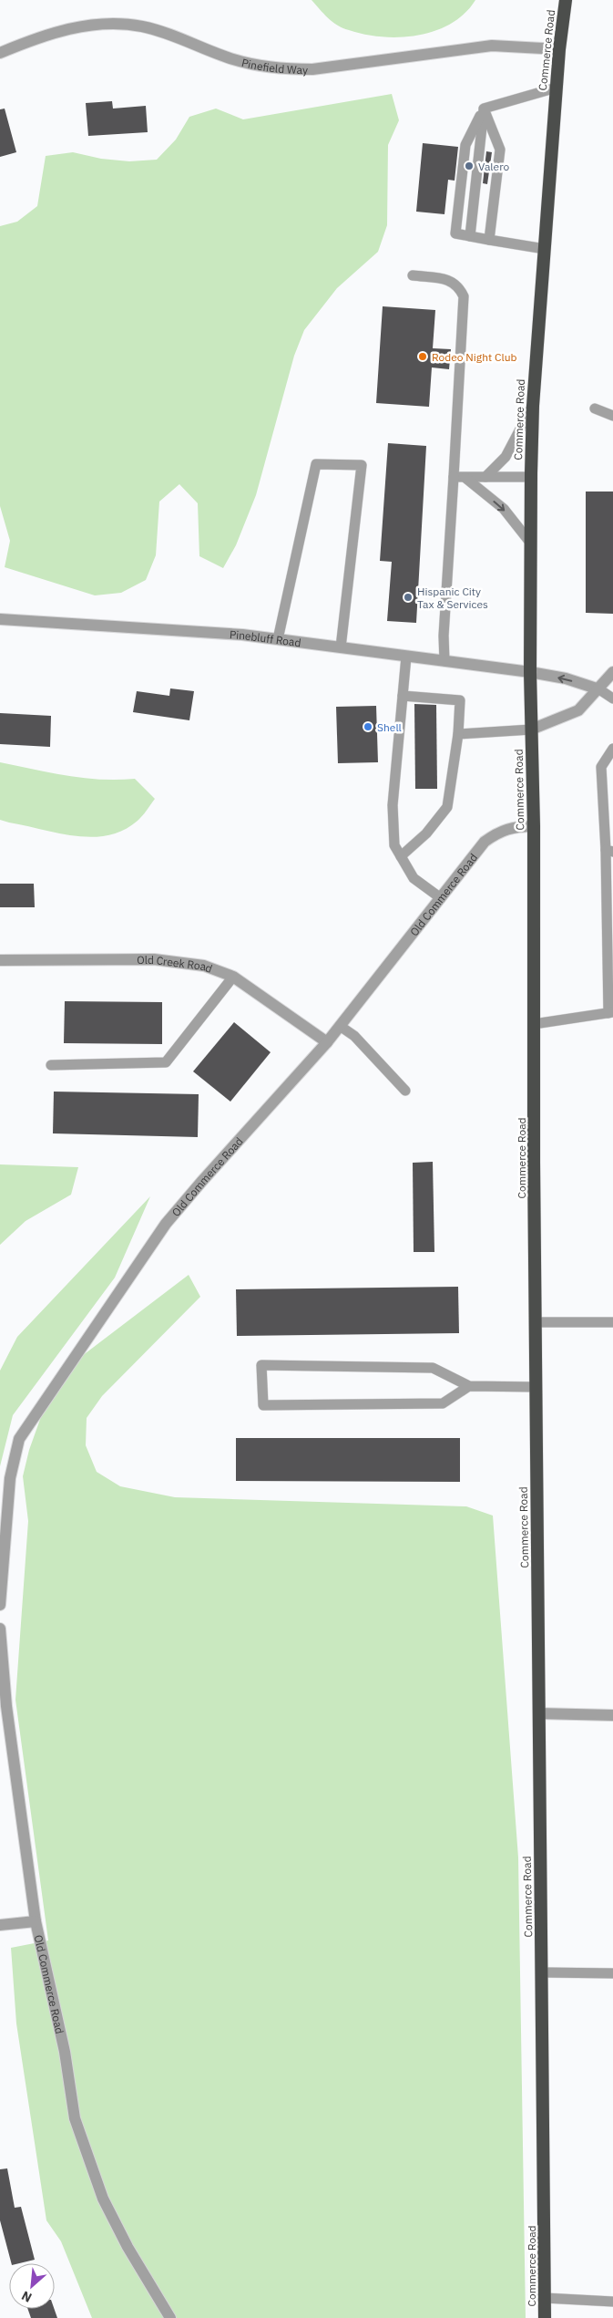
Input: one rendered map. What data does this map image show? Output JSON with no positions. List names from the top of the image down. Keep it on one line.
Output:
{"streets":{"highway":["Commerce Road"],"street":["Pinefield Way","Pinebluff Road","Old Commerce Road","Old Creek Road"]},"crossings":[["Commerce Road","Pinefield Way"],["Commerce Road","Pinebluff Road"],["Commerce Road","Old Commerce Road"],["Old Commerce Road","Old Creek Road"]],"places":["Valero","Rodeo Night Club","Hispanic City Tax & Services","Shell"],"north":"bottom left"}
